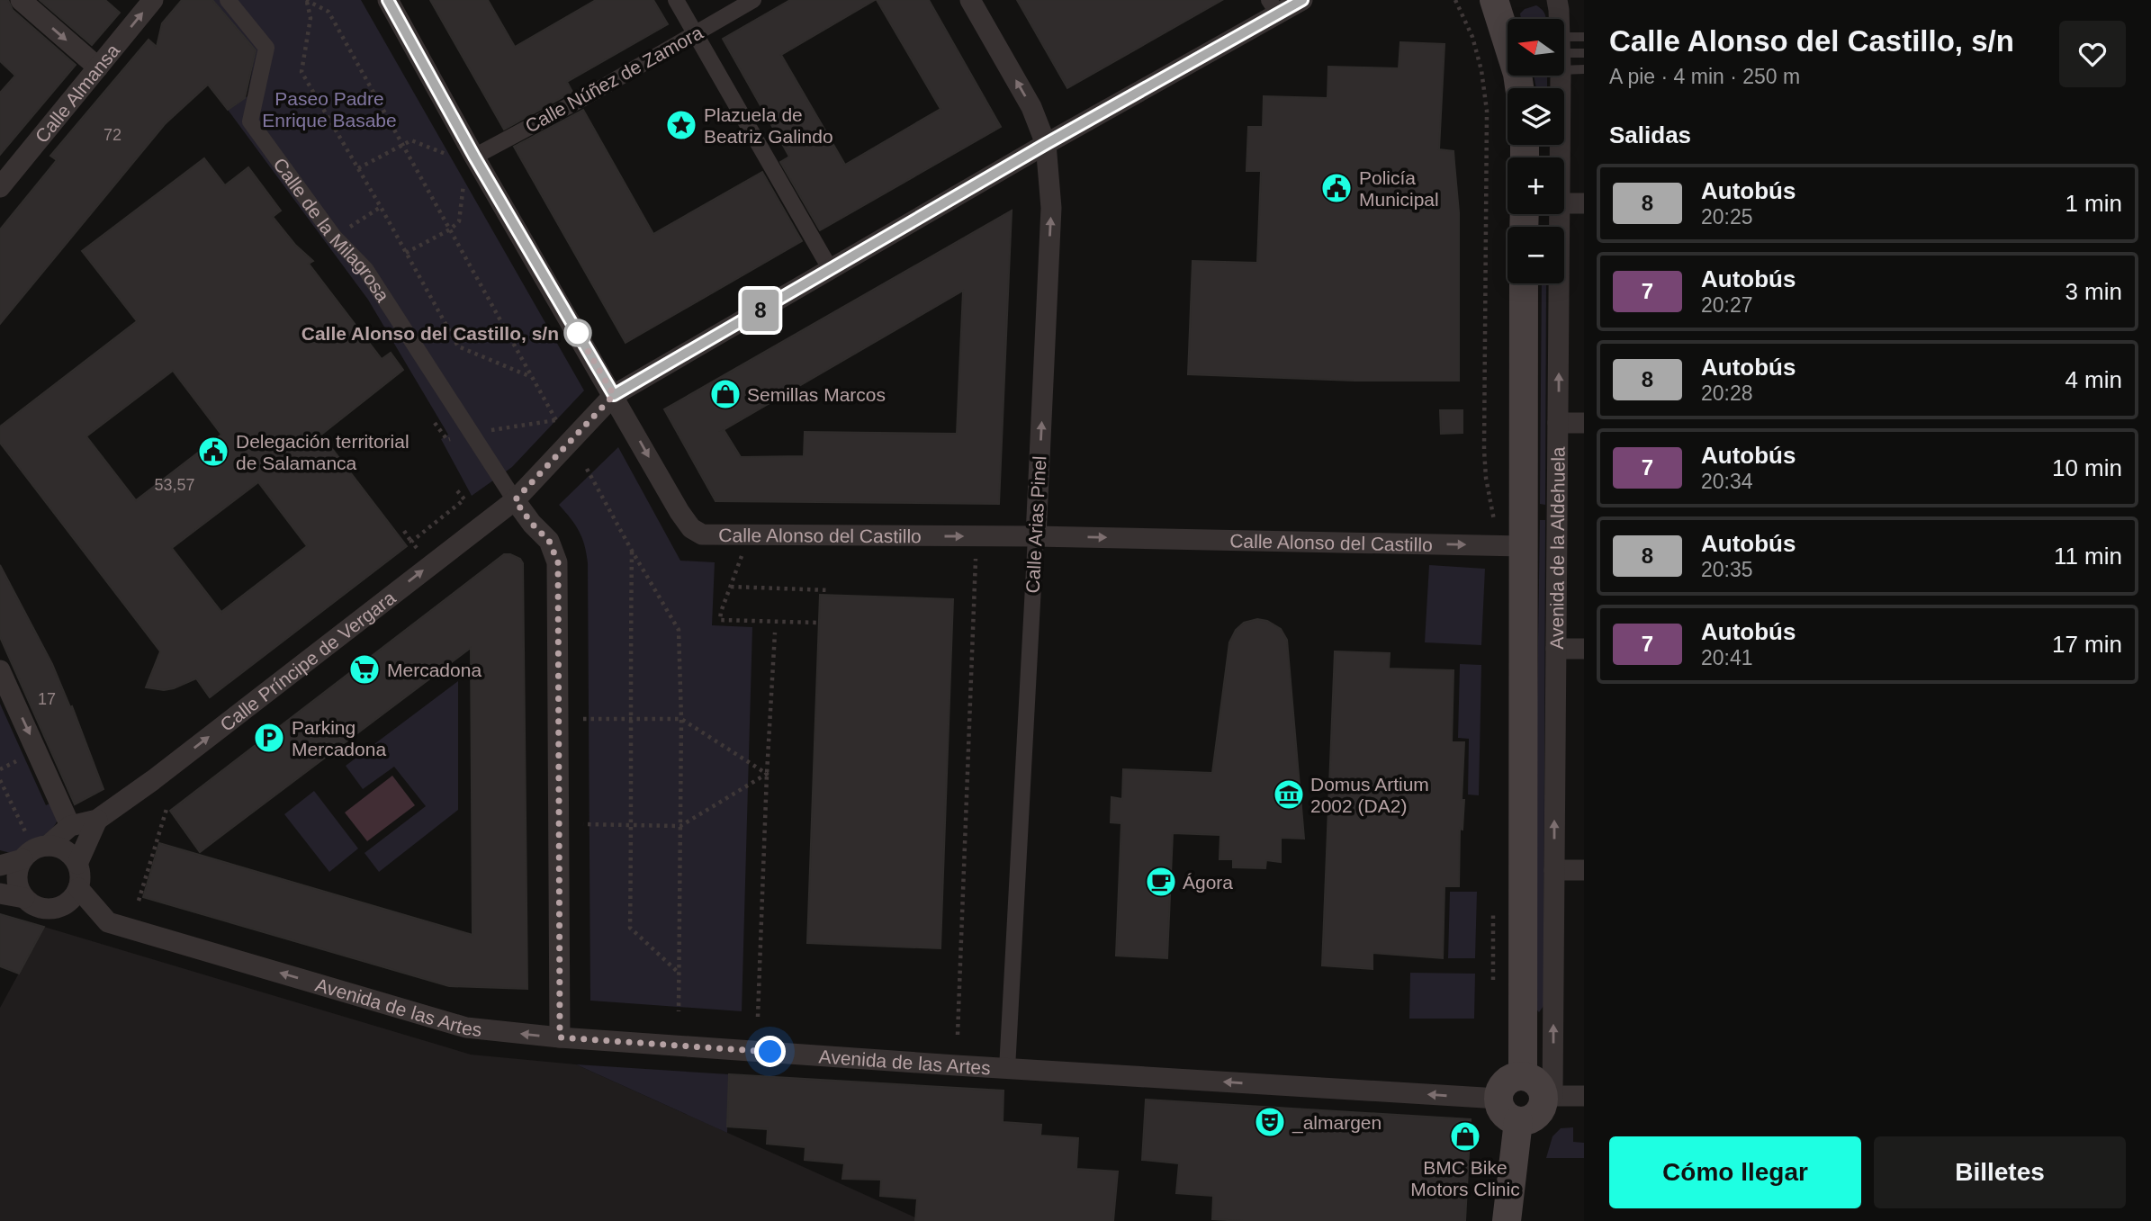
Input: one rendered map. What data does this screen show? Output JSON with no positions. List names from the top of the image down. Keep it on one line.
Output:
{"streets":{"main road":["Avenida de la Aldehuela"],"street":["Calle Núñez de Zamora","Calle Almansa","Calle de la Milagrosa","Calle Arias Pinel","Calle Alonso del Castillo","Calle Príncipe de Vergara","Avenida de las Artes"]},"crossings":[["Calle Núñez de Zamora","Calle Alonso del Castillo"],["Calle de la Milagrosa","Calle Príncipe de Vergara"],["Calle de la Milagrosa","Avenida de las Artes"],["Calle Arias Pinel","Calle Alonso del Castillo"],["Calle Arias Pinel","Calle Príncipe de Vergara"],["Calle Arias Pinel","Avenida de las Artes"],["Calle Alonso del Castillo","Avenida de la Aldehuela"],["Calle Alonso del Castillo","Calle Príncipe de Vergara"],["Avenida de la Aldehuela","Avenida de las Artes"],["Calle Príncipe de Vergara","Avenida de las Artes"]],"one_way":["Calle Almansa","Calle Arias Pinel","Calle Alonso del Castillo","Avenida de las Artes"],"parks":["Paseo Padre Enrique Basabe"],"places":{"place":["Plazuela de Beatriz Galindo"],"public building":["Policía Municipal","Delegación territorial de Salamanca"],"other":["Calle Alonso del Castillo, s/n"],"shop":["Semillas Marcos","BMC Bike Motors Clinic"],"supermarket":["Mercadona"],"parking":["Parking Mercadona"],"museum":["Domus Artium 2002 (DA2)"],"cafe":["Ágora"],"theatre":["_almargen"]},"lines":["bus line 8"],"house_numbers":["72","53,57","17"],"north":"left","page":{"on_map":"8","heading":[["Calle Alonso del Castillo, s/n","A pie · 4 min · 250 m"],"Salidas"],"map_buttons":["+","−"],"list":[{"mark":"8","name":"Autobús","note":"20:25","value":"1 min"},{"mark":"7","name":"Autobús","note":"20:27","value":"3 min"},{"mark":"8","name":"Autobús","note":"20:28","value":"4 min"},{"mark":"7","name":"Autobús","note":"20:34","value":"10 min"},{"mark":"8","name":"Autobús","note":"20:35","value":"11 min"},{"mark":"7","name":"Autobús","note":"20:41","value":"17 min"}],"buttons":["Cómo llegar","Billetes"]}}
